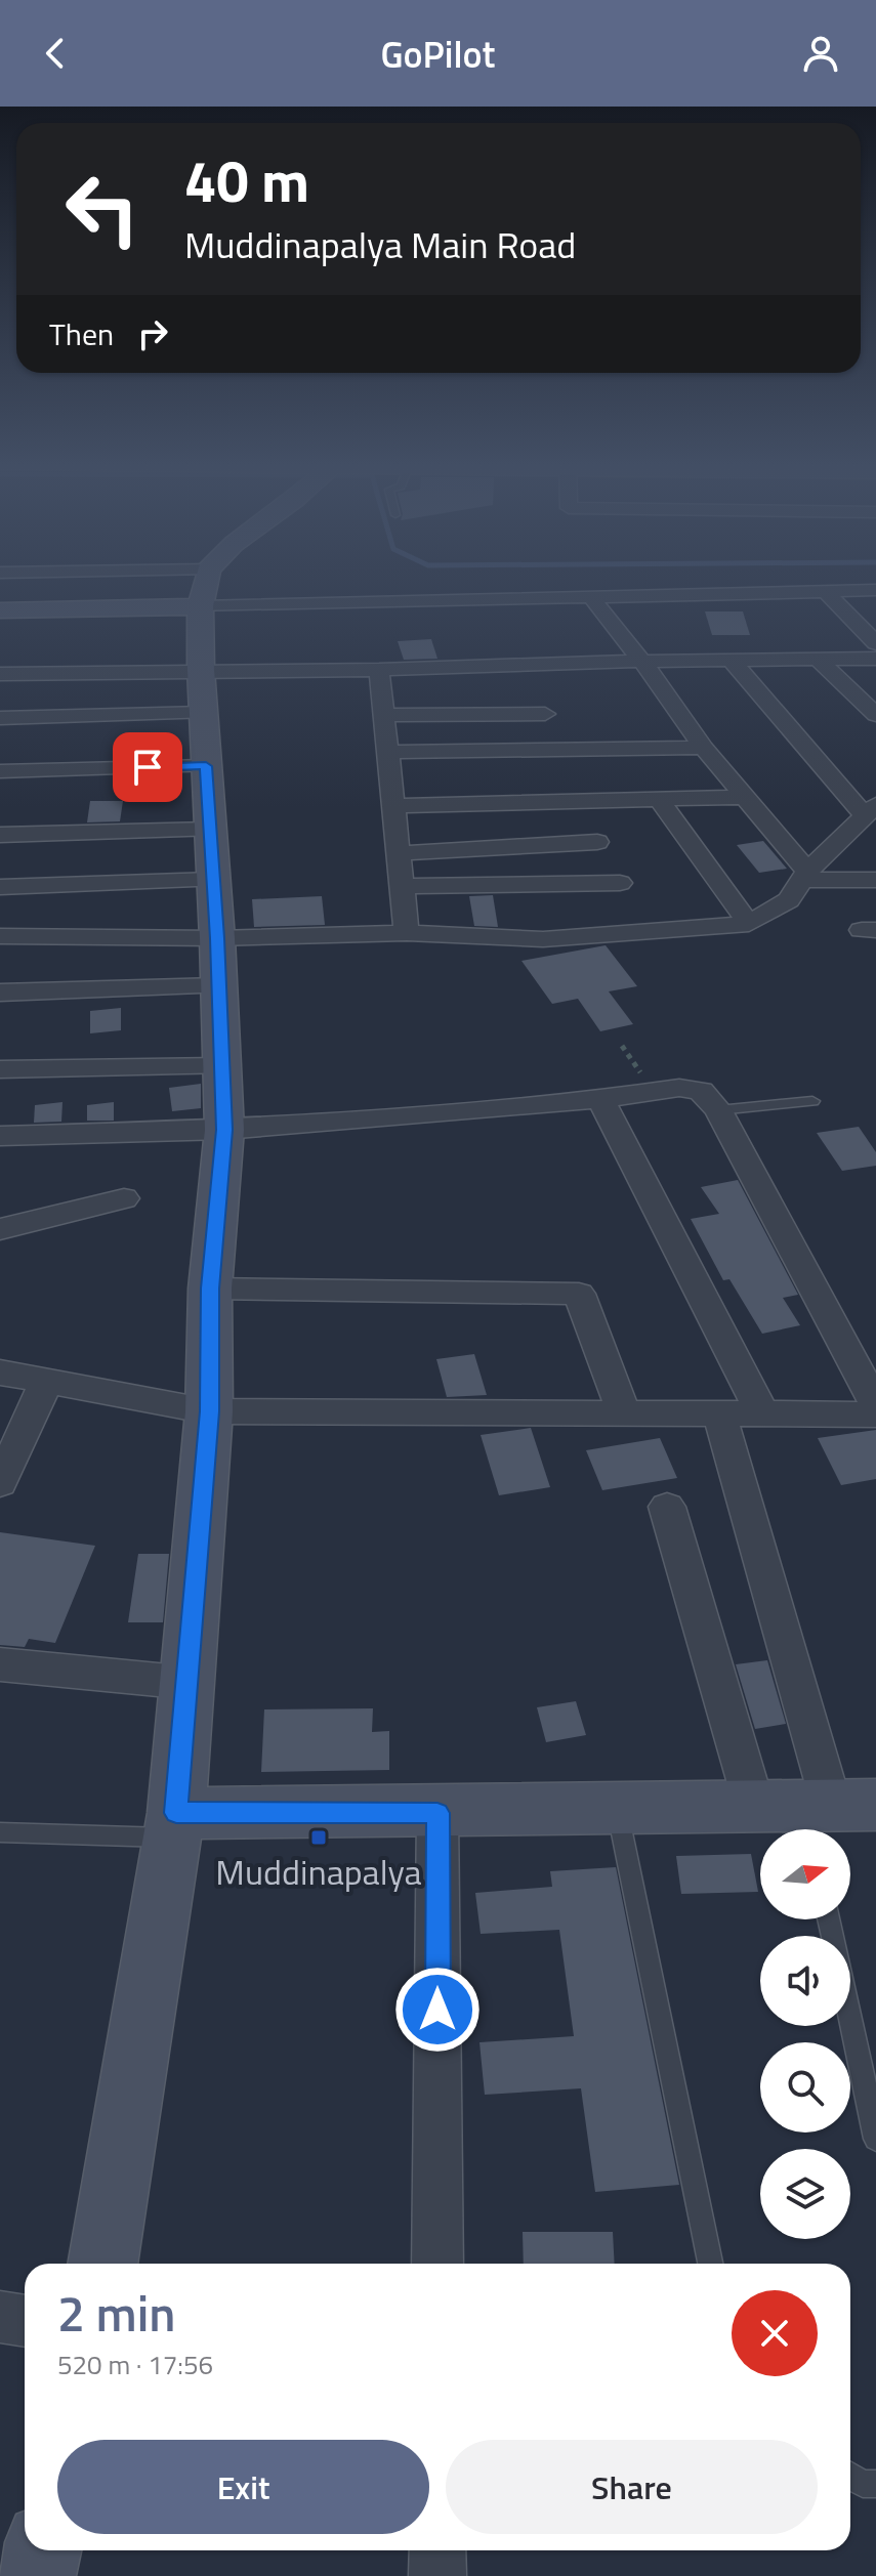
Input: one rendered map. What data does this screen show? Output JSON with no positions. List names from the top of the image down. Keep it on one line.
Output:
{"places":{"transit":["Muddinapalya"]},"north":"right","page":{"header":"GoPilot","turn":["40 m","Muddinapalya Main Road"],"then":"Then","heading":["2 min","520 m · 17:56"],"buttons":["Exit","Share"]}}
